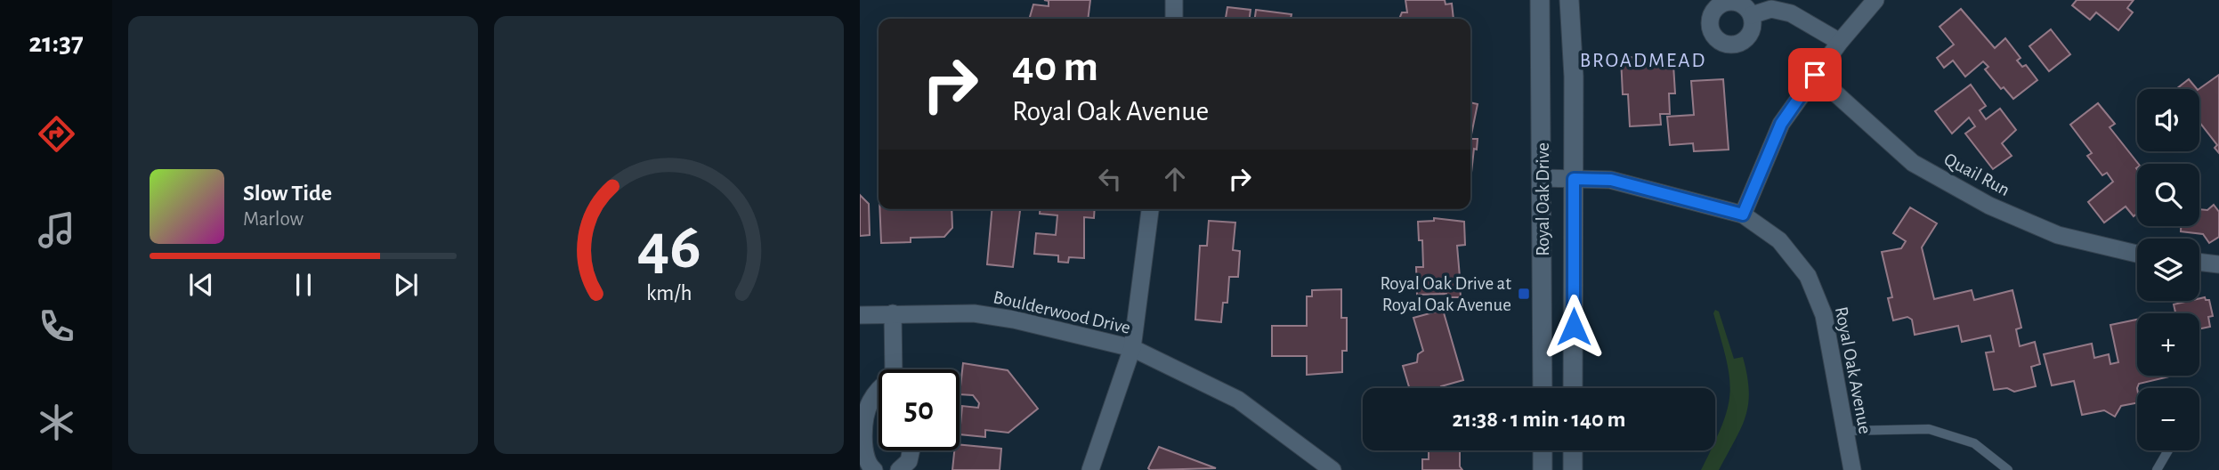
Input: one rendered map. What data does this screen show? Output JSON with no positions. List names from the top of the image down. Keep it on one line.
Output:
{"streets":{"main road":["Royal Oak Drive"],"street":["Quail Run","Boulderwood Drive","Royal Oak Avenue"]},"crossings":[["Royal Oak Drive","Royal Oak Avenue"]],"districts":["BROADMEAD"],"places":{"transit":["Royal Oak Drive at Royal Oak Avenue"]},"page":{"tabs":"21:37","turn":["40 m","Royal Oak Avenue"],"map_buttons":["+","−"],"song":["Slow Tide","Marlow"],"limit":"50","trip":"21:38 · 1 min · 140 m","gauge":["46","km/h"]}}
